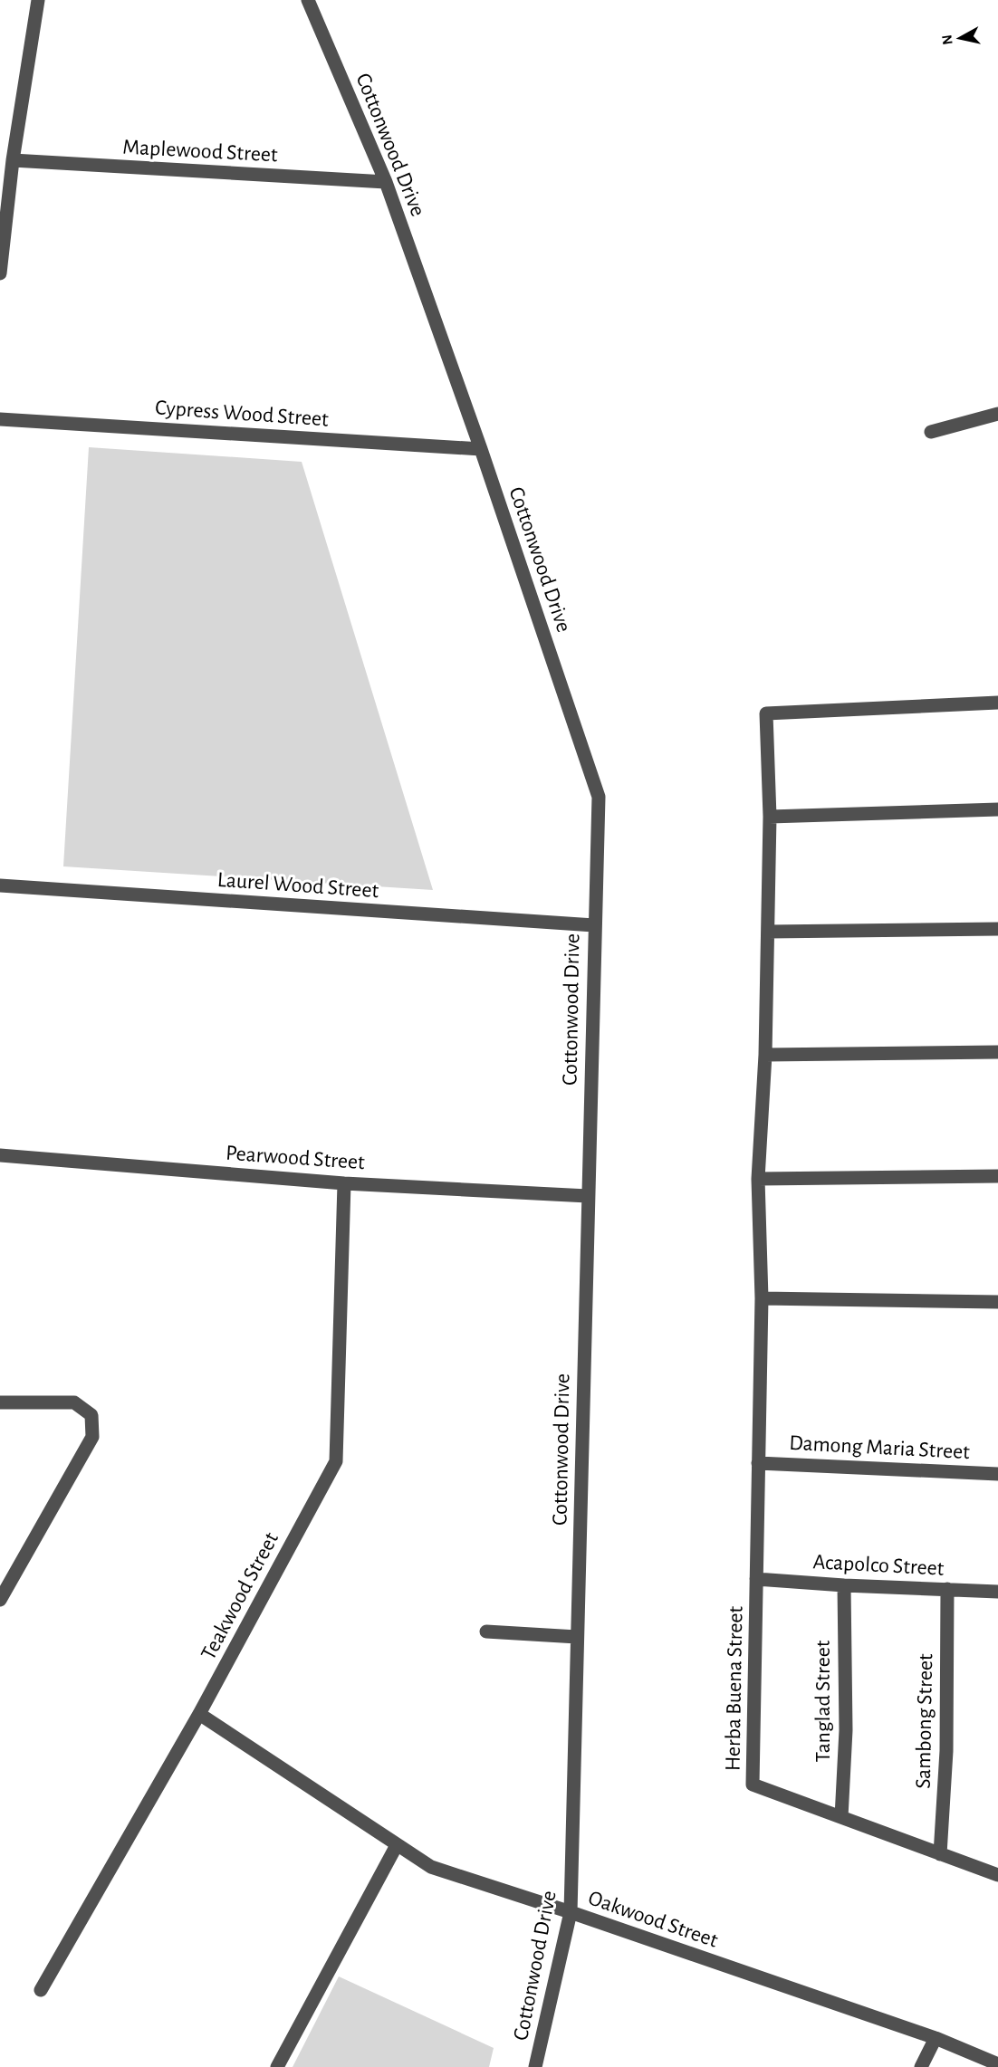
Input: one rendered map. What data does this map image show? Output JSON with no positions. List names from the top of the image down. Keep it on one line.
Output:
{"streets":{"street":["Cottonwood Drive","Maplewood Street","Cypress Wood Street","Laurel Wood Street","Pearwood Street","Damong Maria Street","Acapolco Street","Teakwood Street","Herba Buena Street","Tanglad Street","Sambong Street","Oakwood Street"]},"crossings":[["Cottonwood Drive","Maplewood Street"],["Cottonwood Drive","Cypress Wood Street"],["Cottonwood Drive","Laurel Wood Street"],["Cottonwood Drive","Pearwood Street"],["Cottonwood Drive","Oakwood Street"],["Pearwood Street","Teakwood Street"],["Damong Maria Street","Herba Buena Street"],["Acapolco Street","Herba Buena Street"],["Acapolco Street","Tanglad Street"],["Acapolco Street","Sambong Street"],["Teakwood Street","Oakwood Street"],["Herba Buena Street","Tanglad Street"],["Herba Buena Street","Sambong Street"]],"north":"left"}
